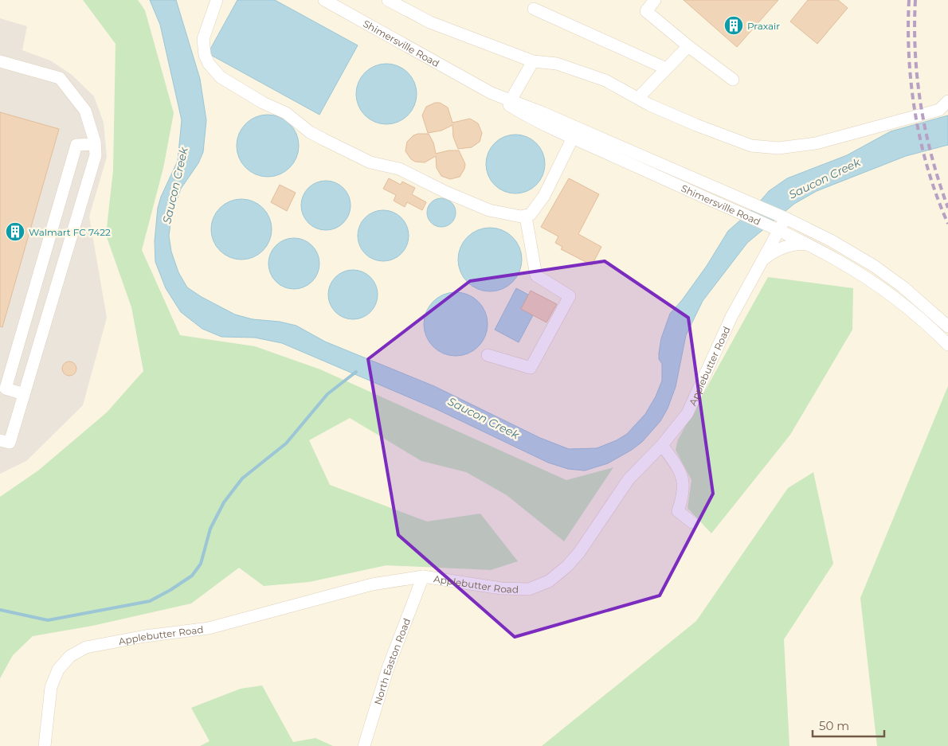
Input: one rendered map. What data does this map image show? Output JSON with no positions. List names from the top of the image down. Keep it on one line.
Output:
{"streets":{"street":["Shimersville Road","Applebutter Road","North Easton Road"]},"crossings":[["Shimersville Road","Applebutter Road"],["Applebutter Road","North Easton Road"]],"water":["Saucon Creek"],"places":{"building":["Praxair","Walmart FC 7422"]},"scale_bar":"50 m"}
